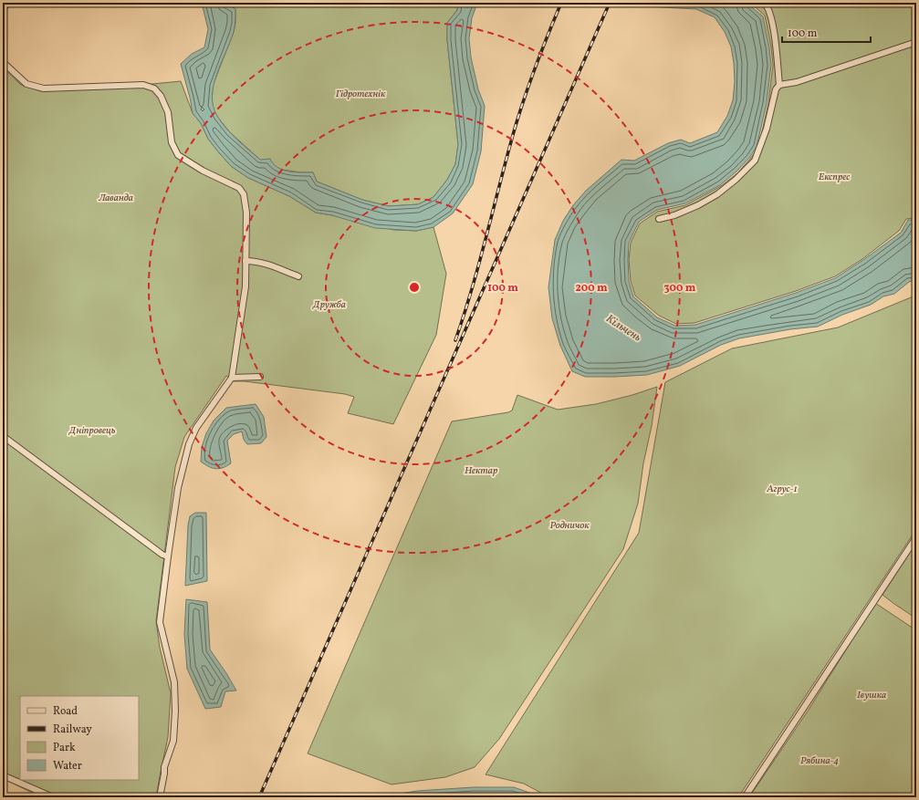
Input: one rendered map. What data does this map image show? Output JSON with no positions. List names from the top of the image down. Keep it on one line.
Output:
{"water":["Кільчень"],"parks":["Гідротехнік","Експрес","Лаванда","Дружба","Дніпровець","Нектар","Агрус-1","Родничок","Івушка","Рябина-4"],"legend":["Road","Railway","Park","Water"],"scale_bar":"100 m","rings":["100 m","200 m","300 m"]}
